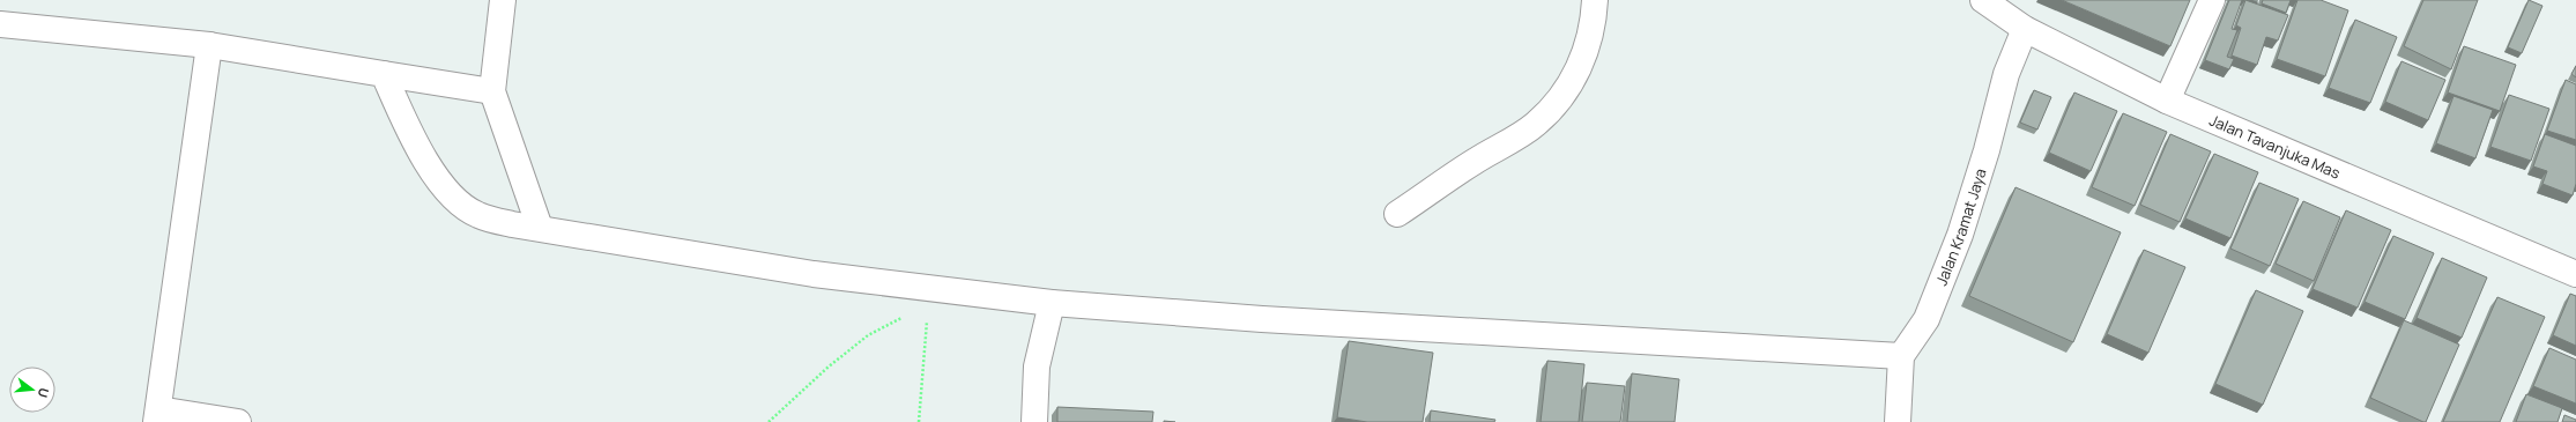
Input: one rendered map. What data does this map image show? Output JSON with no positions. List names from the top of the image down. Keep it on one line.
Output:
{"streets":{"street":["Jalan Tavanjuka Mas","Jalan Kramat Jaya"]},"crossings":[["Jalan Tavanjuka Mas","Jalan Kramat Jaya"]],"north":"right"}
